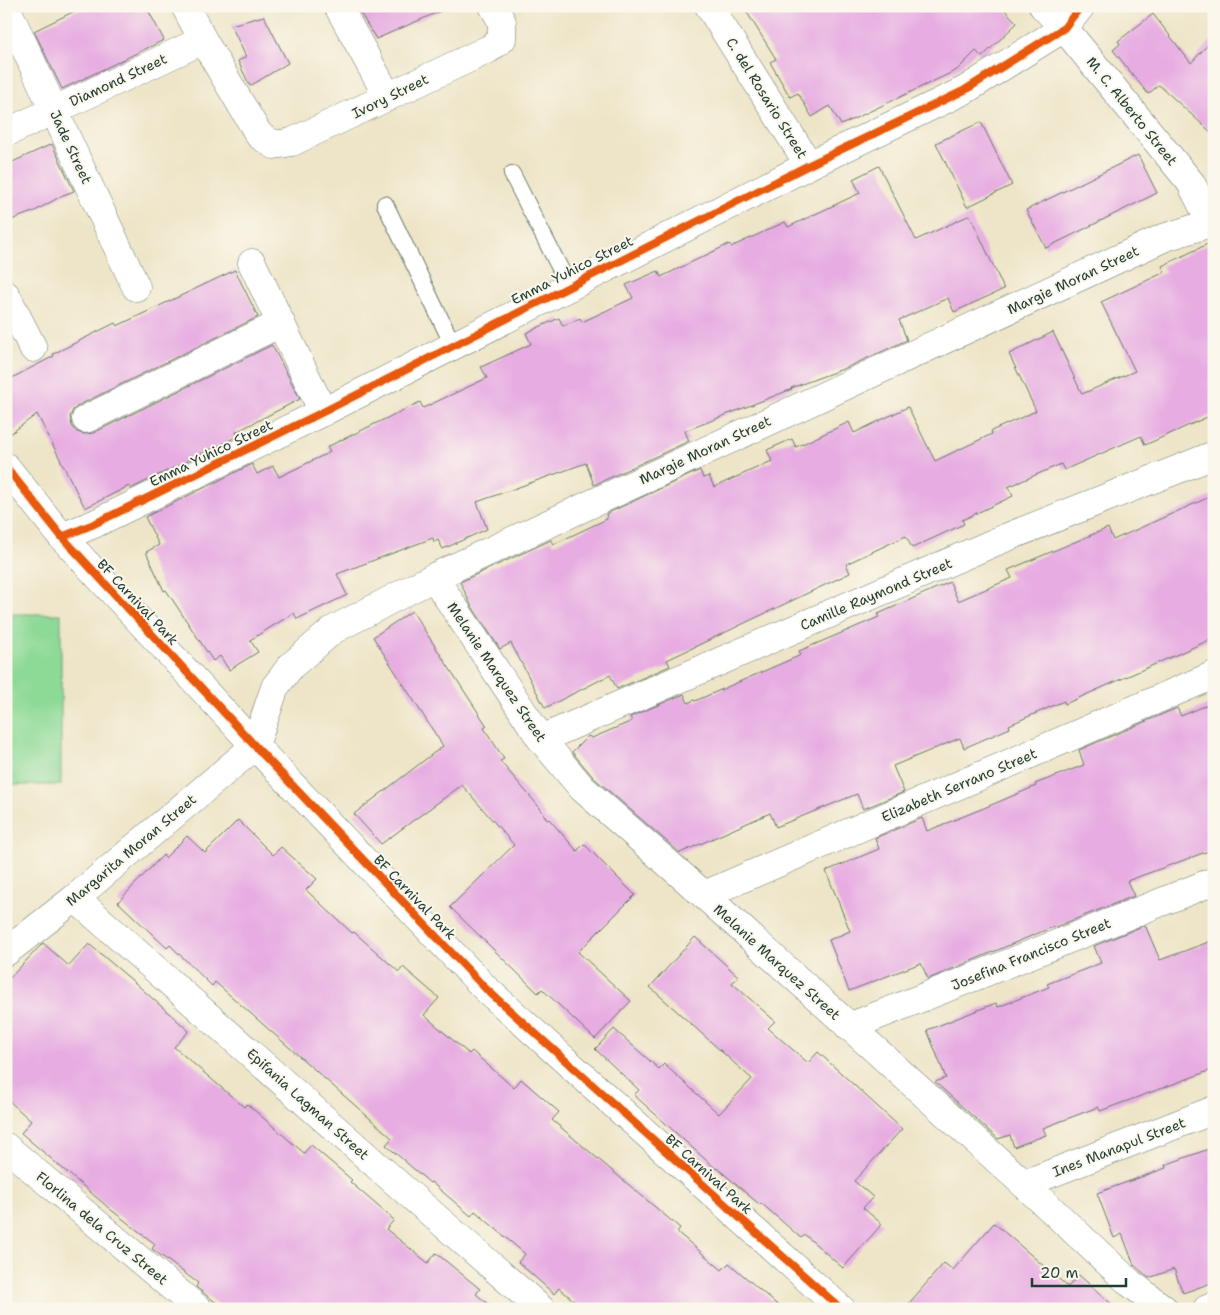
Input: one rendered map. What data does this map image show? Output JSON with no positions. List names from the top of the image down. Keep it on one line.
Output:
{"streets":{"street":["Diamond Street","Ivory Street","C. del Rosario Street","M. C. Alberto Street","Jade Street","Emma Yuhico Street","Margie Moran Street","Camille Raymond Street","BF Carnival Park","Melanie Marquez Street","Elizabeth Serrano Street","Margarita Moran Street","Josefina Francisco Street","Epifania Lagman Street","Ines Manapul Street","Florlina dela Cruz Street"]},"crossings":[["Diamond Street","Ivory Street"],["Diamond Street","Jade Street"],["C. del Rosario Street","Emma Yuhico Street"],["M. C. Alberto Street","Emma Yuhico Street"],["M. C. Alberto Street","Margie Moran Street"],["Emma Yuhico Street","BF Carnival Park"],["Margie Moran Street","BF Carnival Park"],["Margie Moran Street","Melanie Marquez Street"],["Margie Moran Street","Margarita Moran Street"],["Camille Raymond Street","Melanie Marquez Street"],["BF Carnival Park","Margarita Moran Street"],["Melanie Marquez Street","Elizabeth Serrano Street"],["Melanie Marquez Street","Josefina Francisco Street"],["Melanie Marquez Street","Ines Manapul Street"],["Margarita Moran Street","Epifania Lagman Street"]],"scale_bar":"20 m"}
